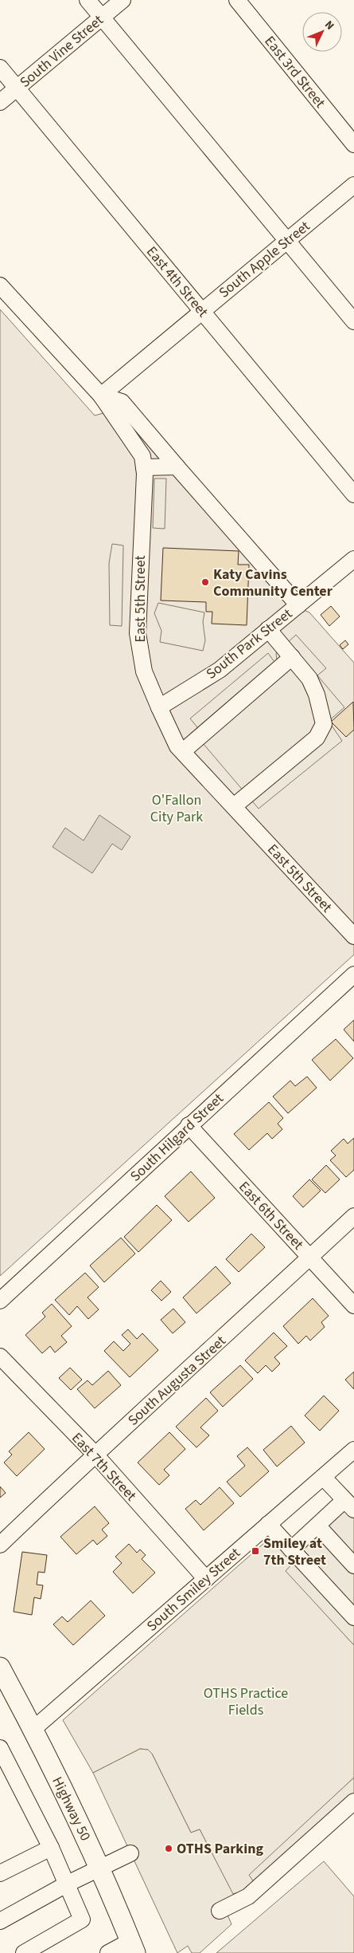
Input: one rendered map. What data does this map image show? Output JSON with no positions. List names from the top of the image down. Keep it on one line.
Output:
{"streets":{"main road":["Highway 50"],"street":["South Vine Street","East 3rd Street","South Apple Street","East 4th Street","East 5th Street","South Park Street","South Hilgard Street","East 6th Street","South Augusta Street","East 7th Street","South Smiley Street"]},"crossings":[["South Vine Street","East 4th Street"],["South Apple Street","East 4th Street"],["South Apple Street","East 5th Street"],["East 5th Street","South Park Street"],["South Hilgard Street","East 6th Street"],["East 6th Street","South Augusta Street"],["South Augusta Street","East 7th Street"],["East 7th Street","South Smiley Street"],["South Smiley Street","Highway 50"]],"parks":["O'Fallon City Park","OTHS Practice Fields"],"places":{"other":["Katy Cavins Community Center","OTHS Parking"],"transit":["Smiley at 7th Street"]},"north":"top right"}
